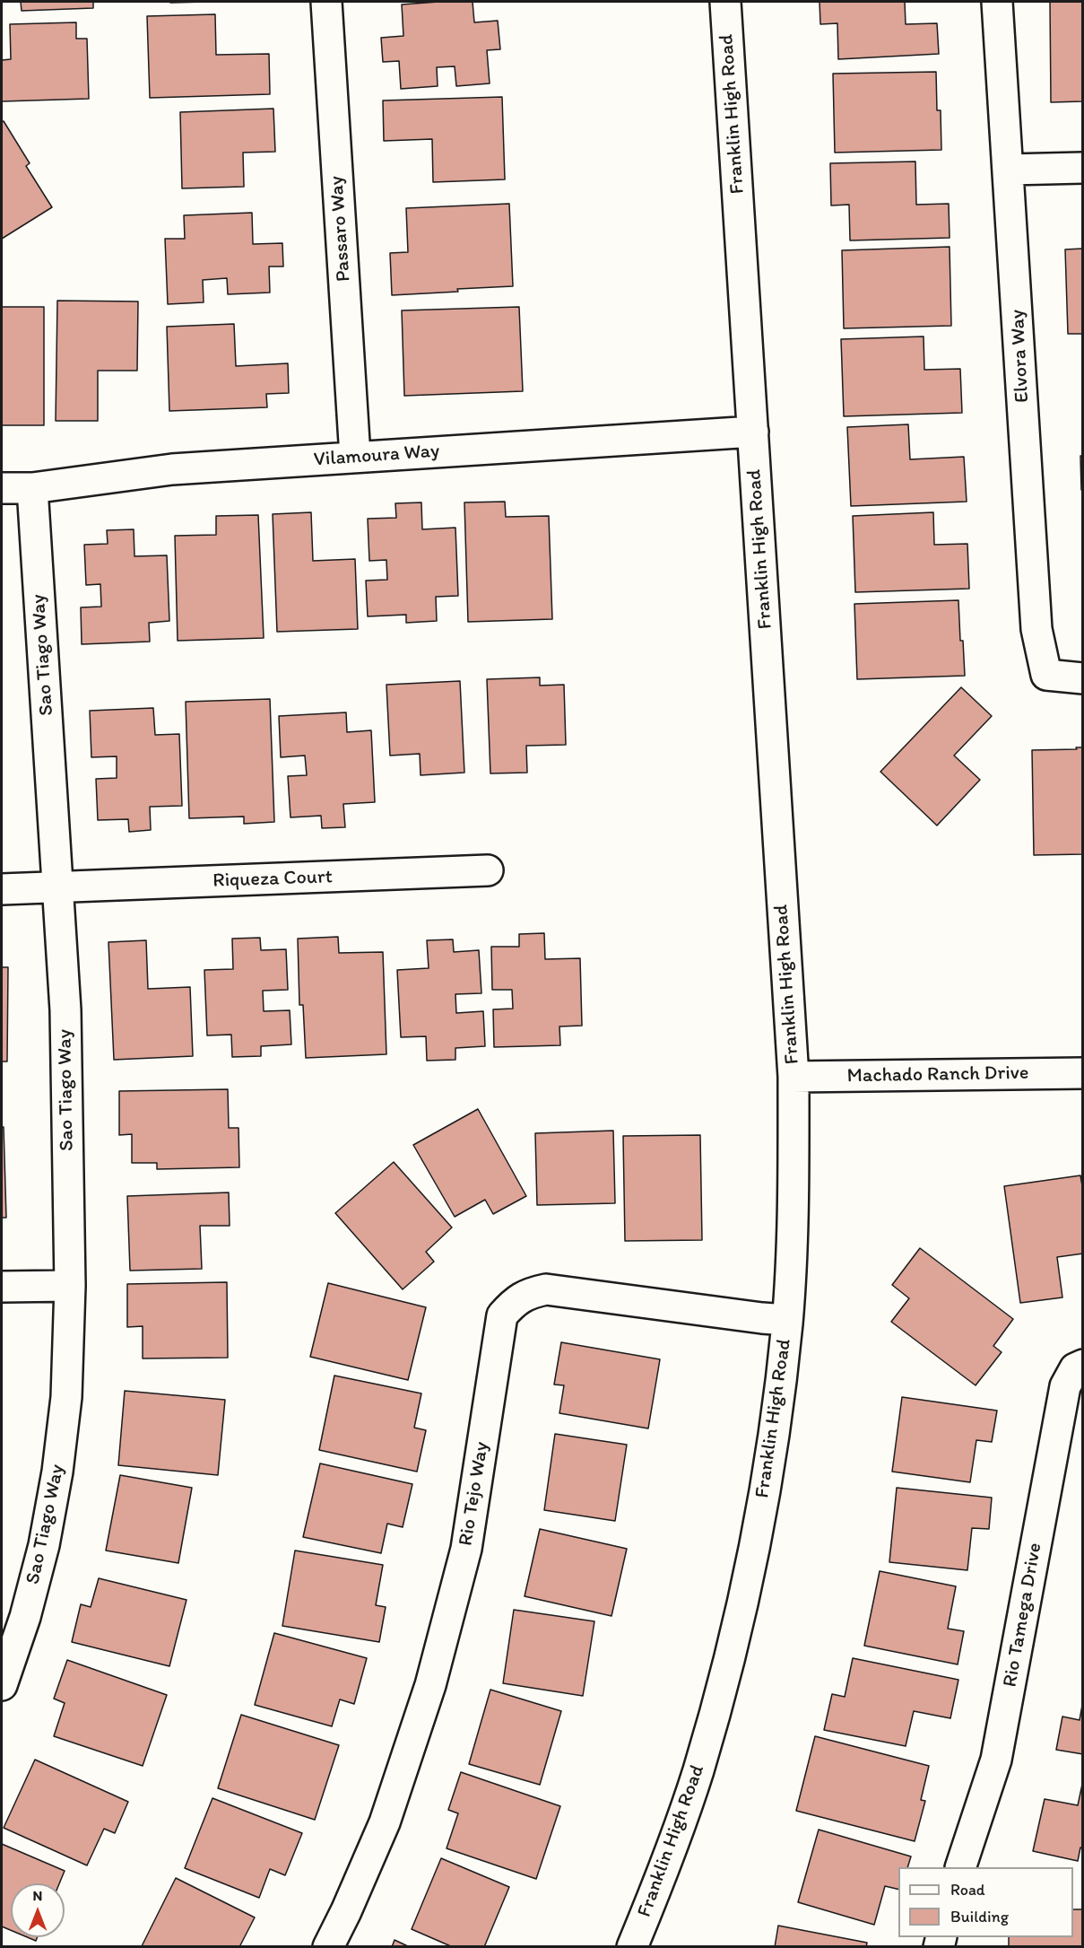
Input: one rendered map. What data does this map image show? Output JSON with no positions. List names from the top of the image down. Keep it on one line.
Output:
{"streets":{"street":["Franklin High Road","Passaro Way","Elvora Way","Vilamoura Way","Sao Tiago Way","Riqueza Court","Machado Ranch Drive","Rio Tejo Way","Rio Tamega Drive"]},"crossings":[["Franklin High Road","Vilamoura Way"],["Franklin High Road","Machado Ranch Drive"],["Franklin High Road","Rio Tejo Way"],["Passaro Way","Vilamoura Way"],["Vilamoura Way","Sao Tiago Way"],["Sao Tiago Way","Riqueza Court"]],"legend":["Road","Building"],"north":"top"}
